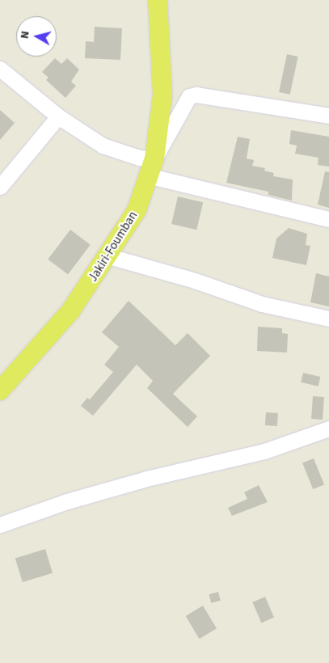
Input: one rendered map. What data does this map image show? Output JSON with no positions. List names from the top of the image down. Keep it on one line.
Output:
{"streets":{"main road":["Jakiri-Foumban"]},"north":"left"}
